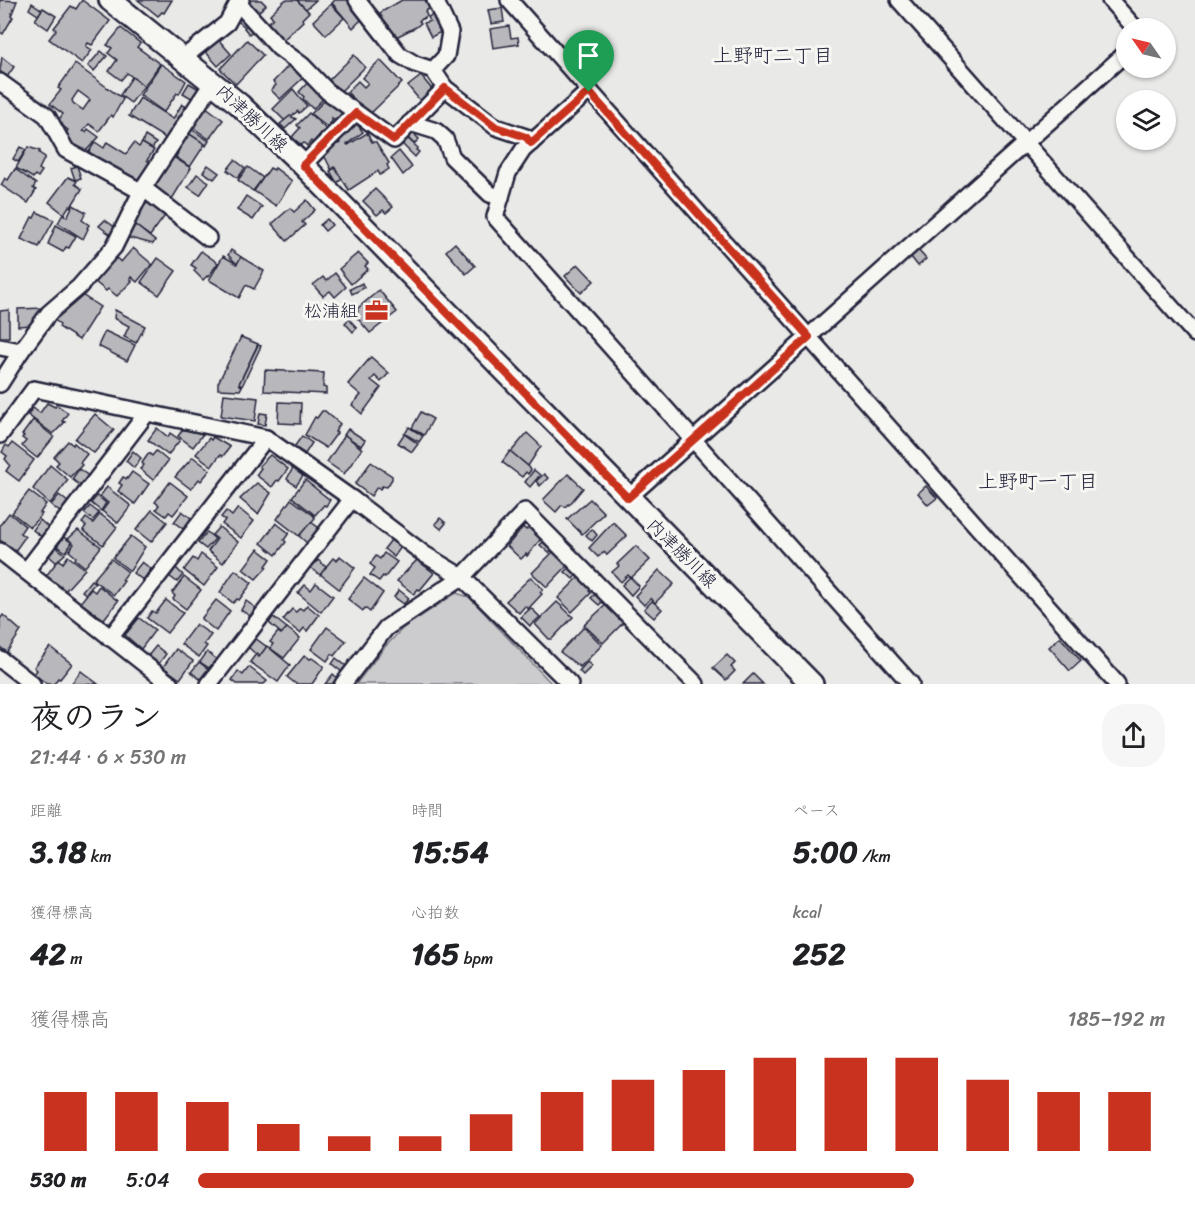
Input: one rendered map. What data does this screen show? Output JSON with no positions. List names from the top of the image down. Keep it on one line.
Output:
{"streets":{"main road":["内津勝川線"]},"districts":["上野町二丁目","上野町一丁目"],"places":{"office":["松浦組"]},"north":"top left","page":{"heading":["夜のラン","21:44 · 6 × 530 m"],"stats":[["距離","3.18 km"],["時間","15:54"],["ペース","5:00 /km"],["獲得標高","42 m"],["心拍数","165 bpm"],["kcal","252"]],"chart":["獲得標高","185–192 m"],"list":[{"name":"530 m","note":"5:04"}]}}
